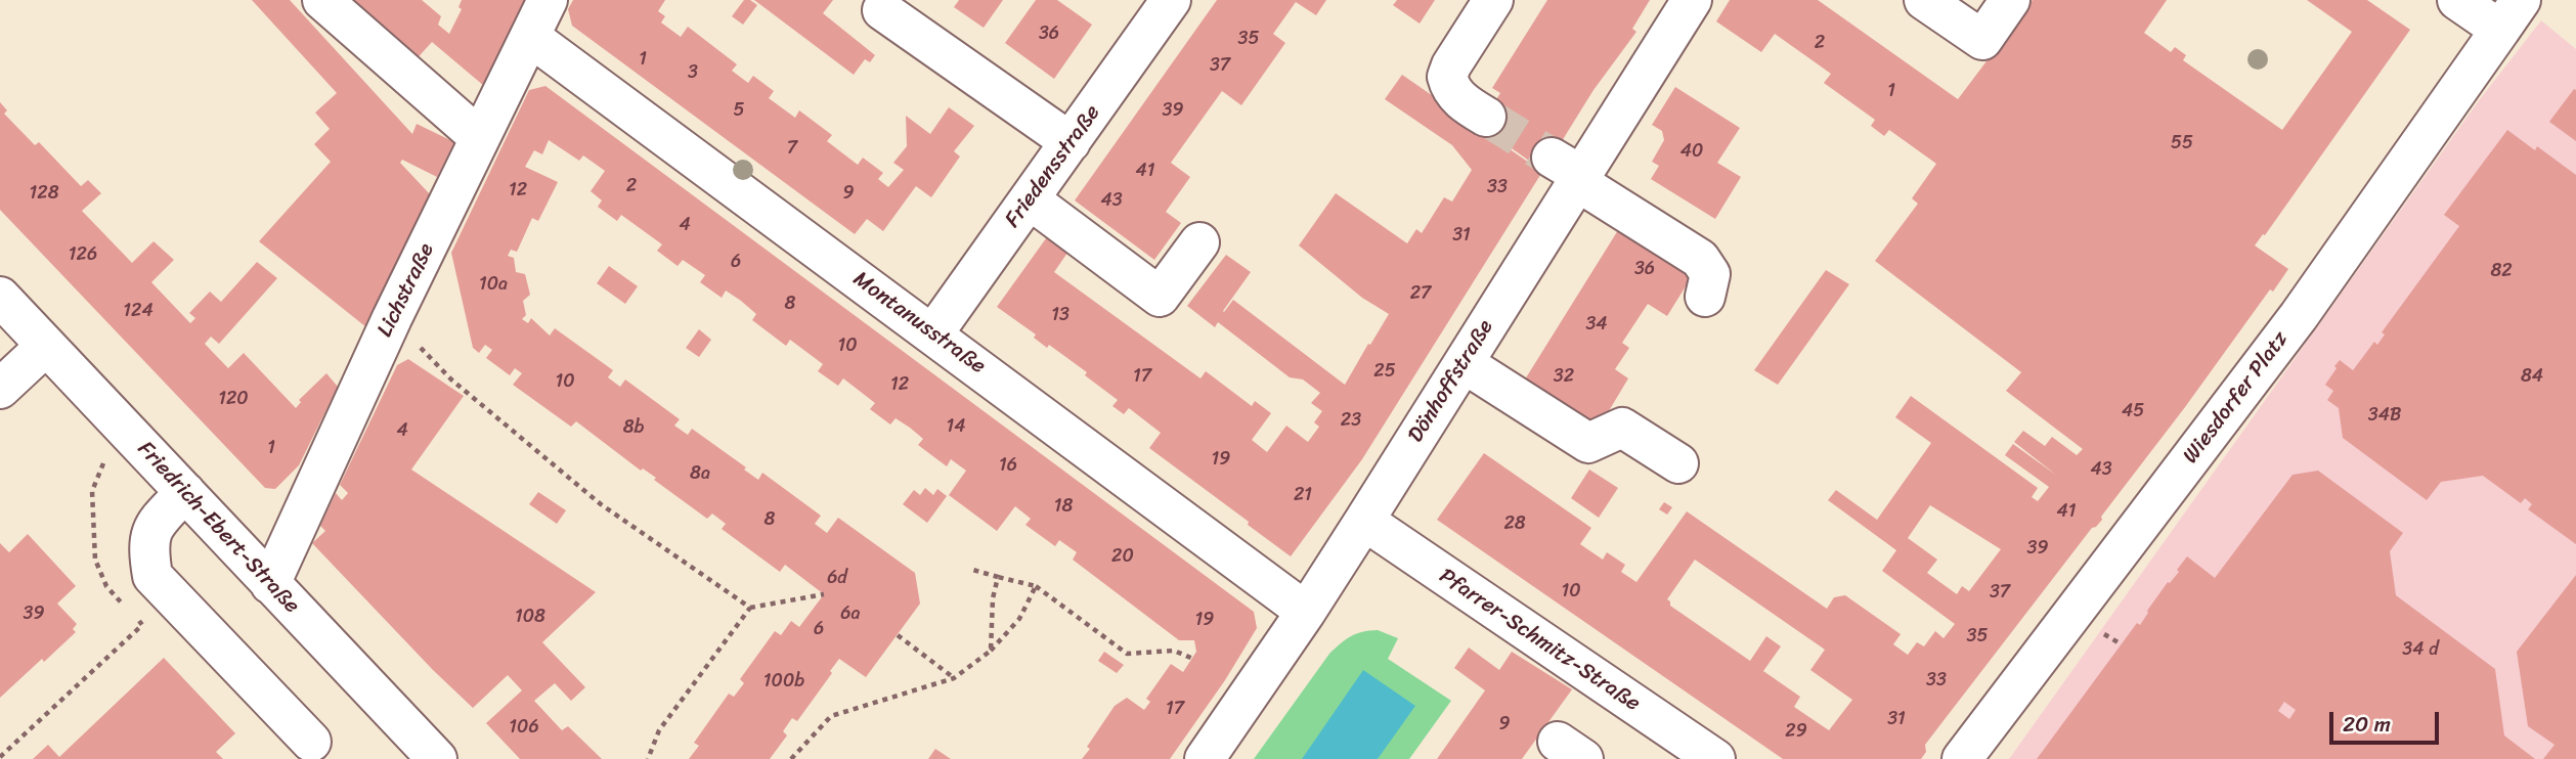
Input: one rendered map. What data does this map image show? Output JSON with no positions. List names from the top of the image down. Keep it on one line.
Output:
{"streets":{"street":["Friedensstraße","Lichstraße","Montanusstraße","Dönhoffstraße","Wiesdorfer Platz","Friedrich-Ebert-Straße","Pfarrer-Schmitz-Straße"]},"crossings":[["Friedensstraße","Montanusstraße"],["Lichstraße","Montanusstraße"],["Lichstraße","Friedrich-Ebert-Straße"],["Montanusstraße","Dönhoffstraße"],["Dönhoffstraße","Pfarrer-Schmitz-Straße"]],"house_numbers":["36","35","2","1","37","3","1","5","39","55","7","40","41","2","33","12","128","9","43","4","31","126","6","36","82","10a","27","8","124","13","34","10","25","17","32","84","10","12","120","45","34B","23","14","8b","4","1","19","16","43","8a","21","18","41","8","28","39","20","6d","10","37","39","6a","108","19","6","35","34 d","33","100b","17","31","9","106","29"],"scale_bar":"20 m"}
